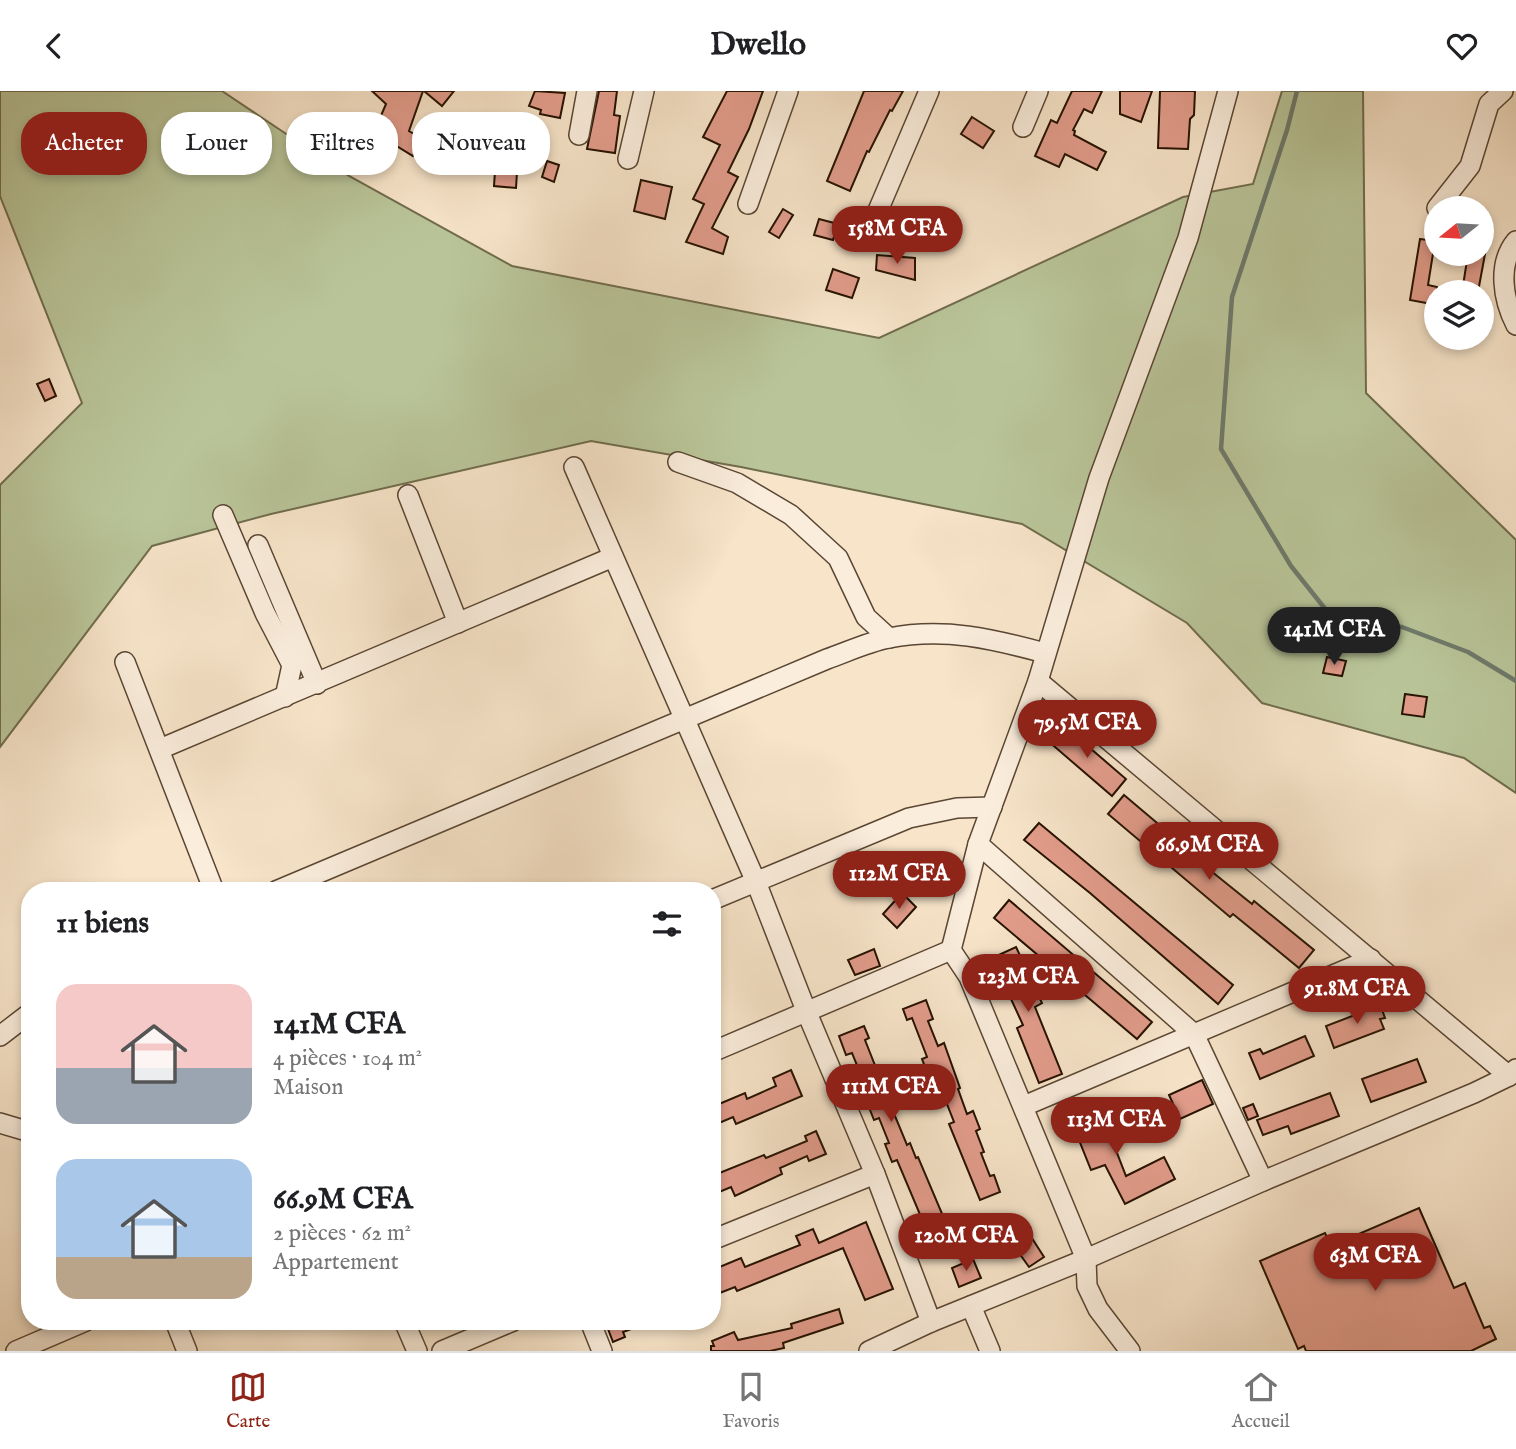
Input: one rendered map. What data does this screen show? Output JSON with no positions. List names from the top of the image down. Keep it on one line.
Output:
{"north":"left","page":{"header":"Dwello","chip":["Acheter","Louer","Filtres","Nouveau"],"price":["158M CFA","141M CFA","79.5M CFA","66.9M CFA","112M CFA","123M CFA","91.8M CFA","111M CFA","113M CFA","120M CFA","63M CFA"],"heading":"11 biens","list":[{"name":"141M CFA","note":"4 pièces · 104 m² · Maison"},{"name":"66.9M CFA","note":"2 pièces · 62 m² · Appartement"}],"tabs":["Carte","Favoris","Accueil"]}}
